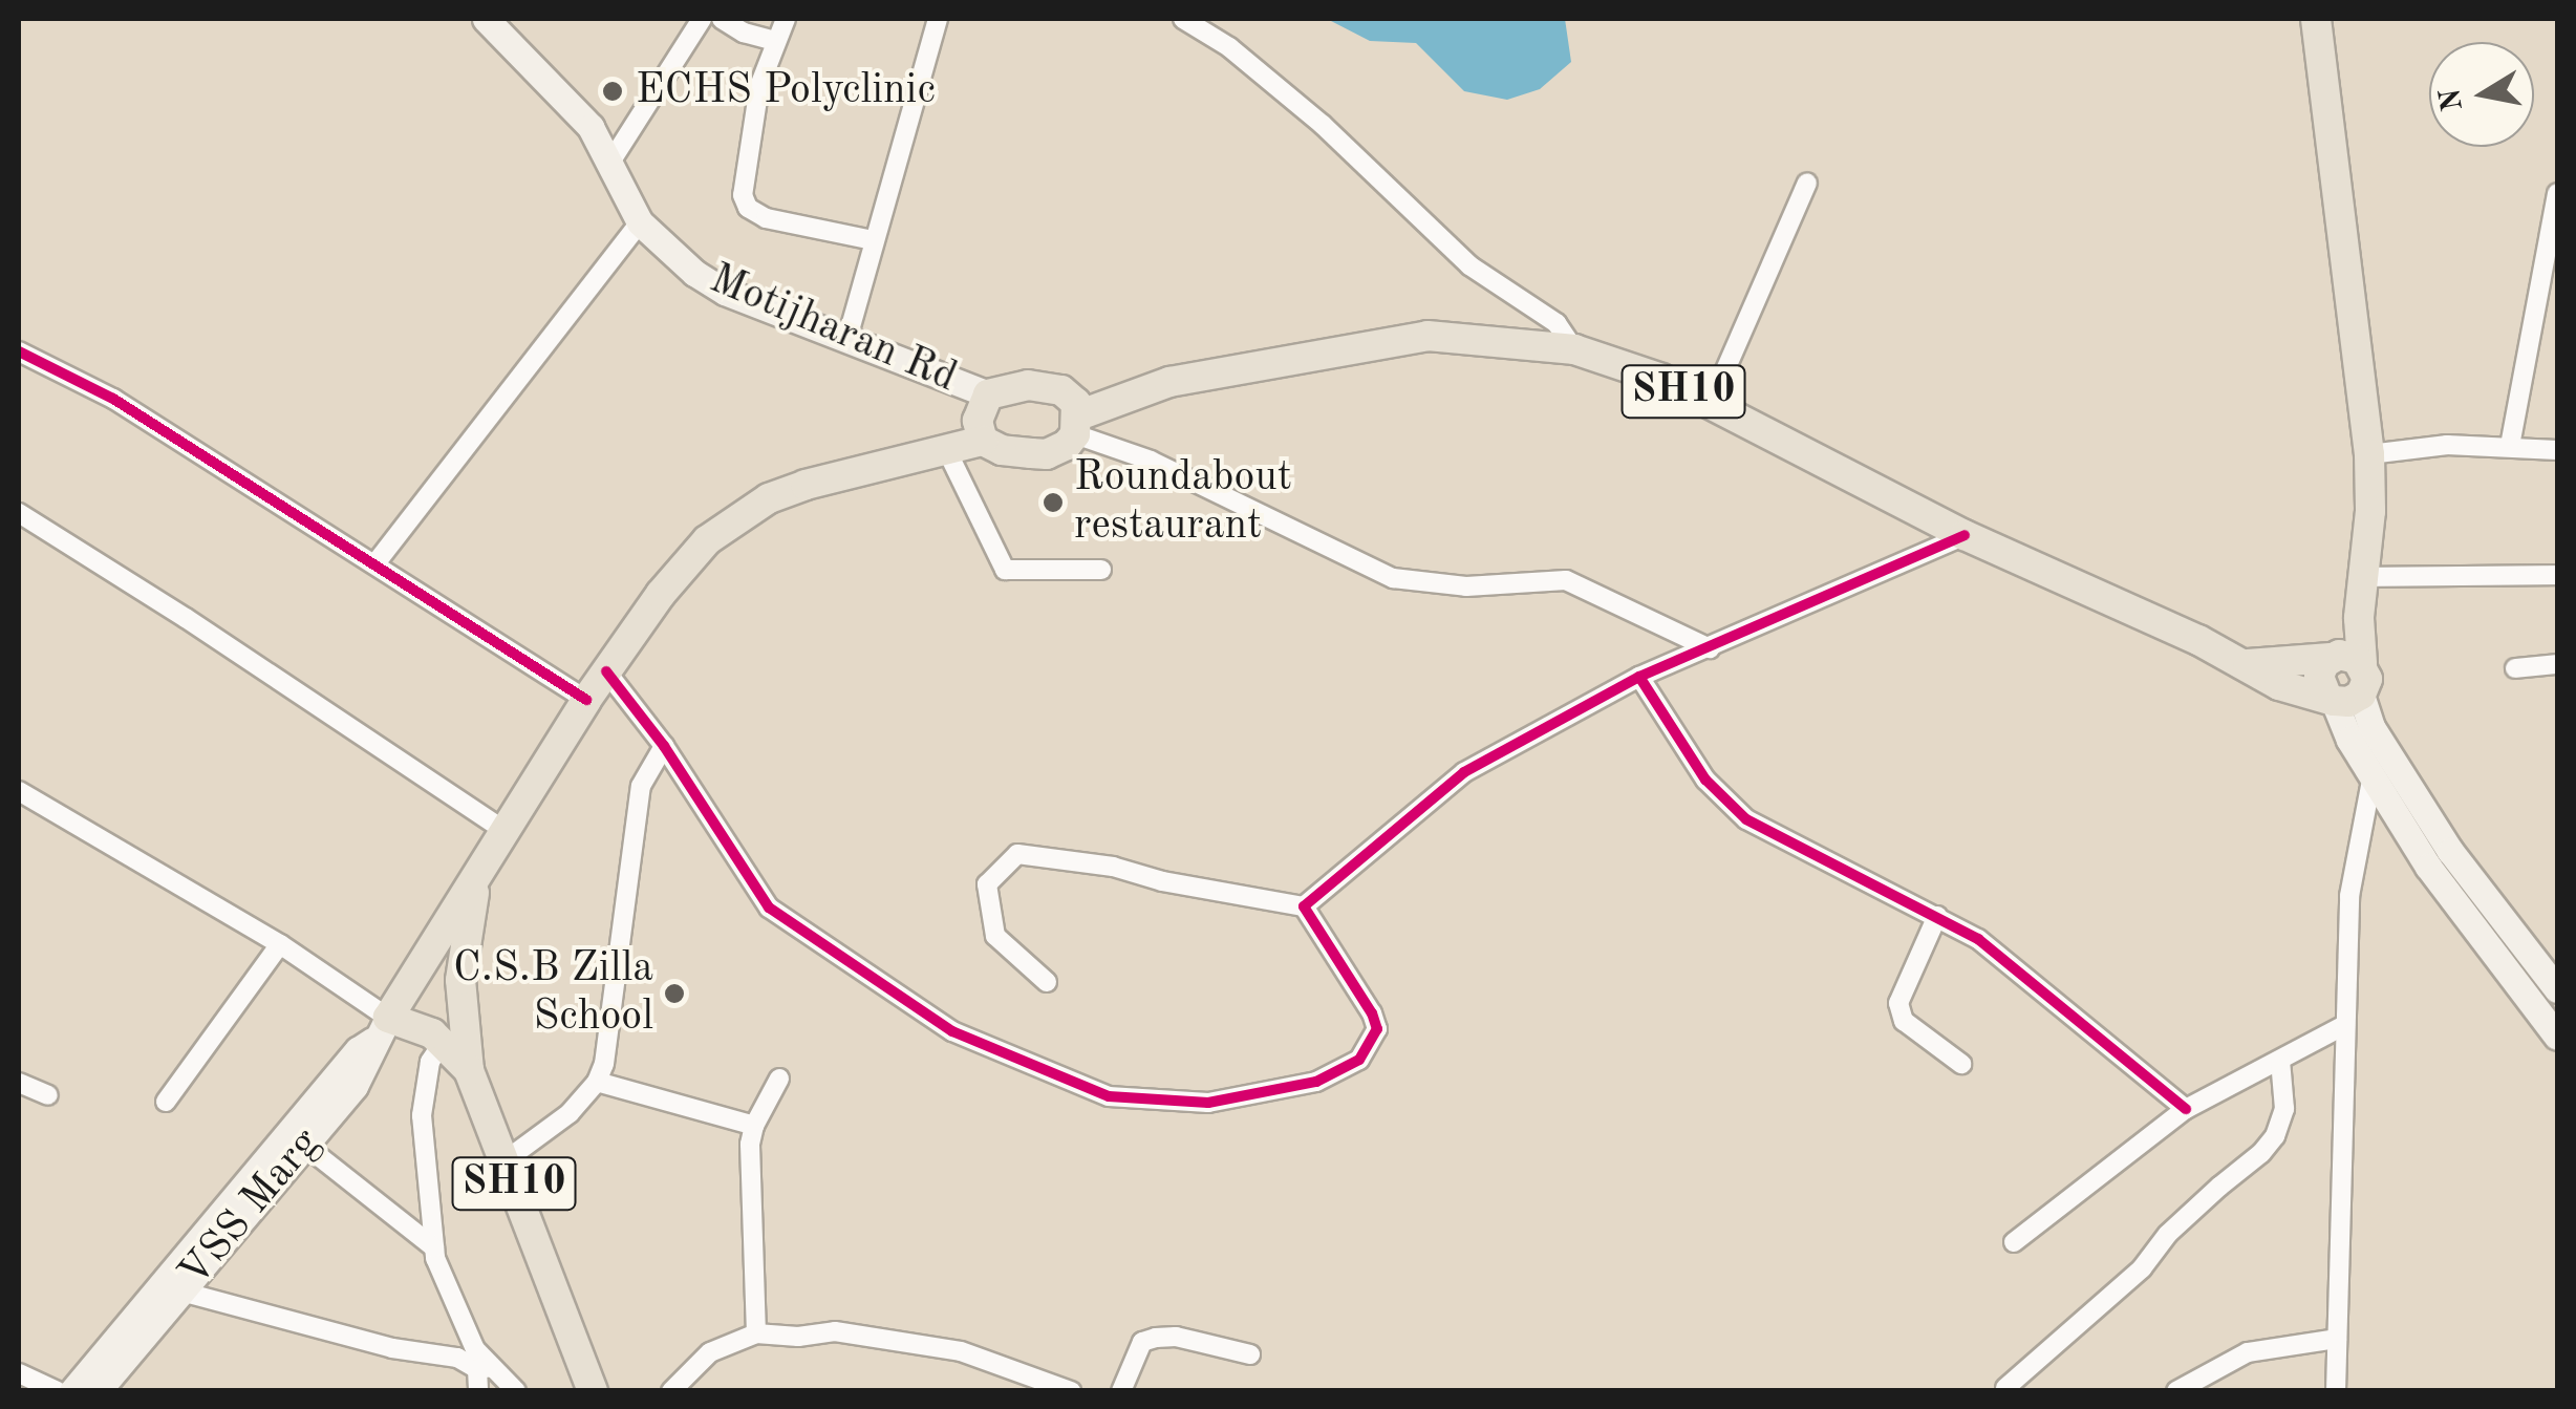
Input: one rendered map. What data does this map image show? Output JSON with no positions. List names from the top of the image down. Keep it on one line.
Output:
{"streets":{"main road":["Motijharan Rd","SH10","VSS Marg"]},"crossings":[["Motijharan Rd","SH10"],["SH10","VSS Marg"]],"places":["ECHS Polyclinic","Roundabout restaurant","C.S.B Zilla School"],"north":"left"}
